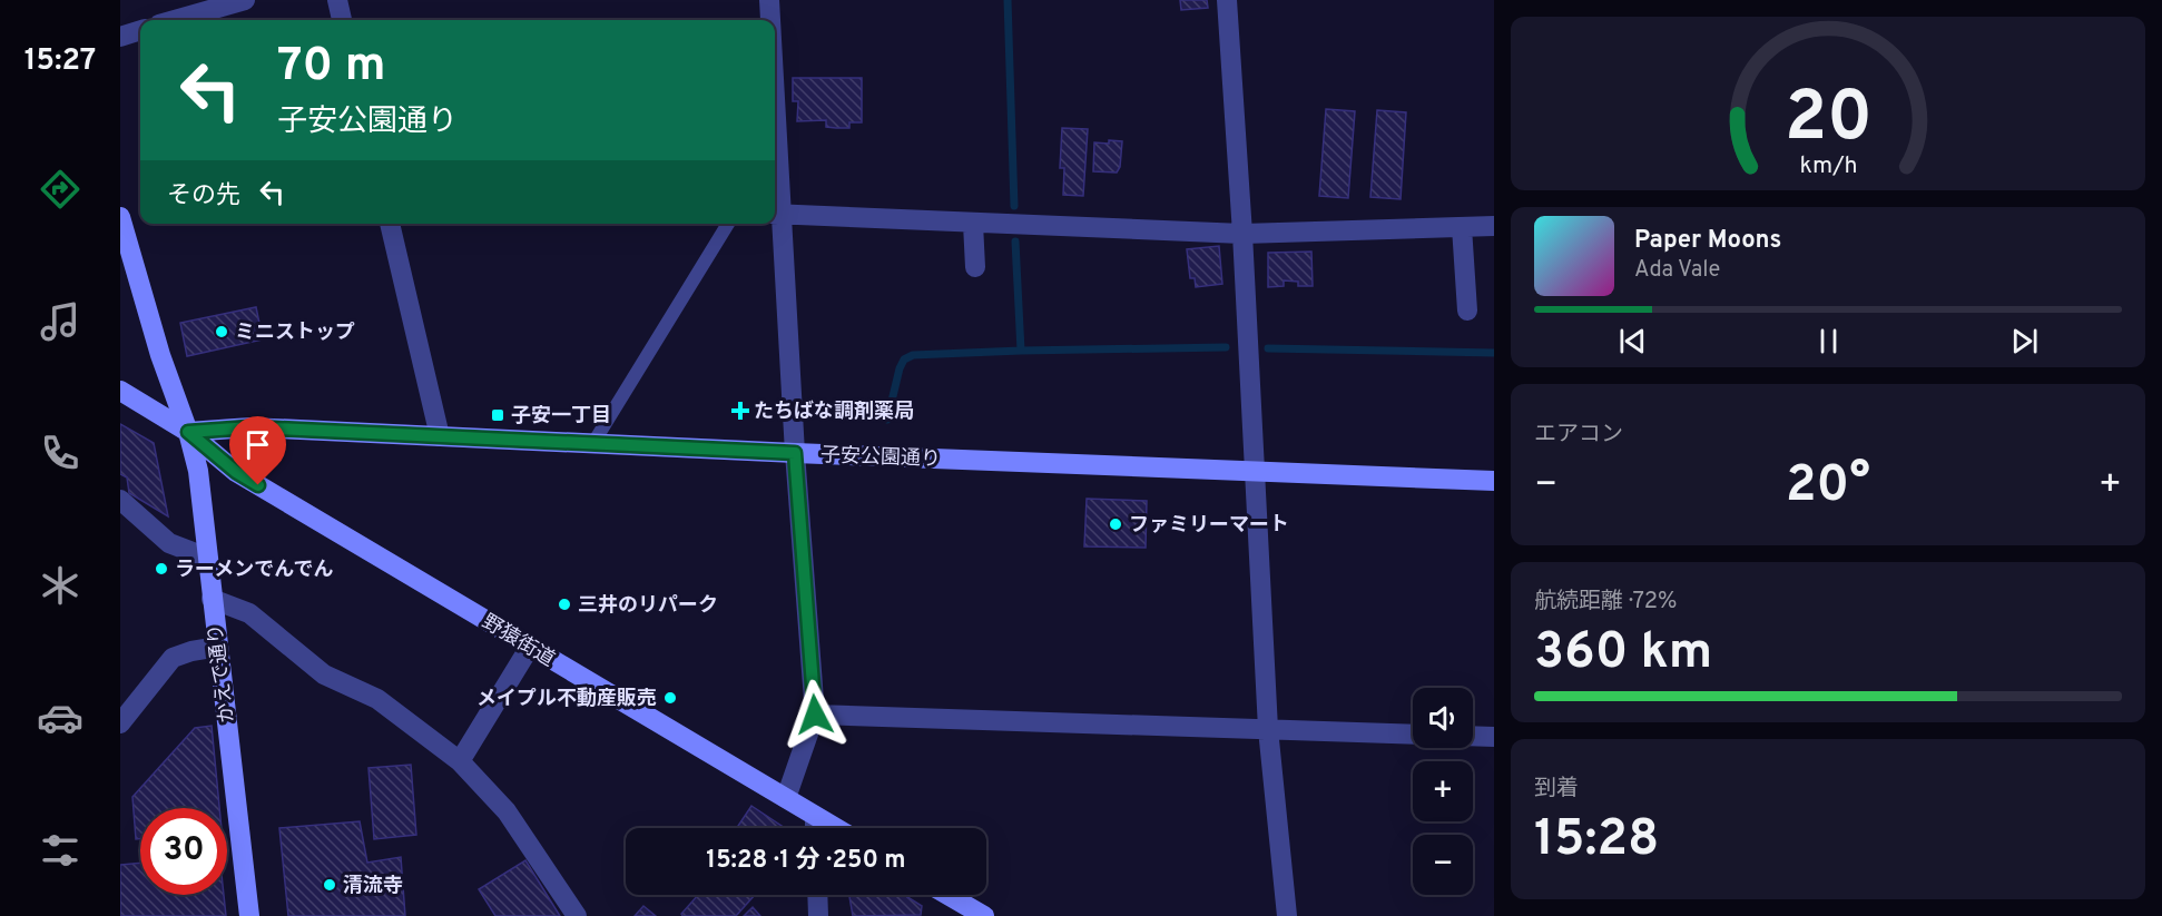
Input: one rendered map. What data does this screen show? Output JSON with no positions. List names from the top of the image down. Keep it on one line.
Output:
{"streets":{"street":["子安公園通り","野猿街道","かえで通り"]},"crossings":[["子安公園通り","野猿街道"],["子安公園通り","かえで通り"],["野猿街道","かえで通り"]],"places":{"other":["ミニストップ","ファミリーマート","ラーメンでんでん","三井のリパーク","メイプル不動産販売","清流寺"],"health":["たちばな調剤薬局"],"transit":["子安一丁目"]},"page":{"tabs":"15:27","turn":["70 m","子安公園通り"],"then":"その先","song":["Paper Moons","Ada Vale"],"tile":["エアコン",["航続距離 · 72%","360 km"],["到着","15:28"]],"heat":["−","20°","+"],"map_buttons":["+","−"],"limit":"30","trip":"15:28 · 1 分 · 250 m","gauge":["20","km/h"]}}
